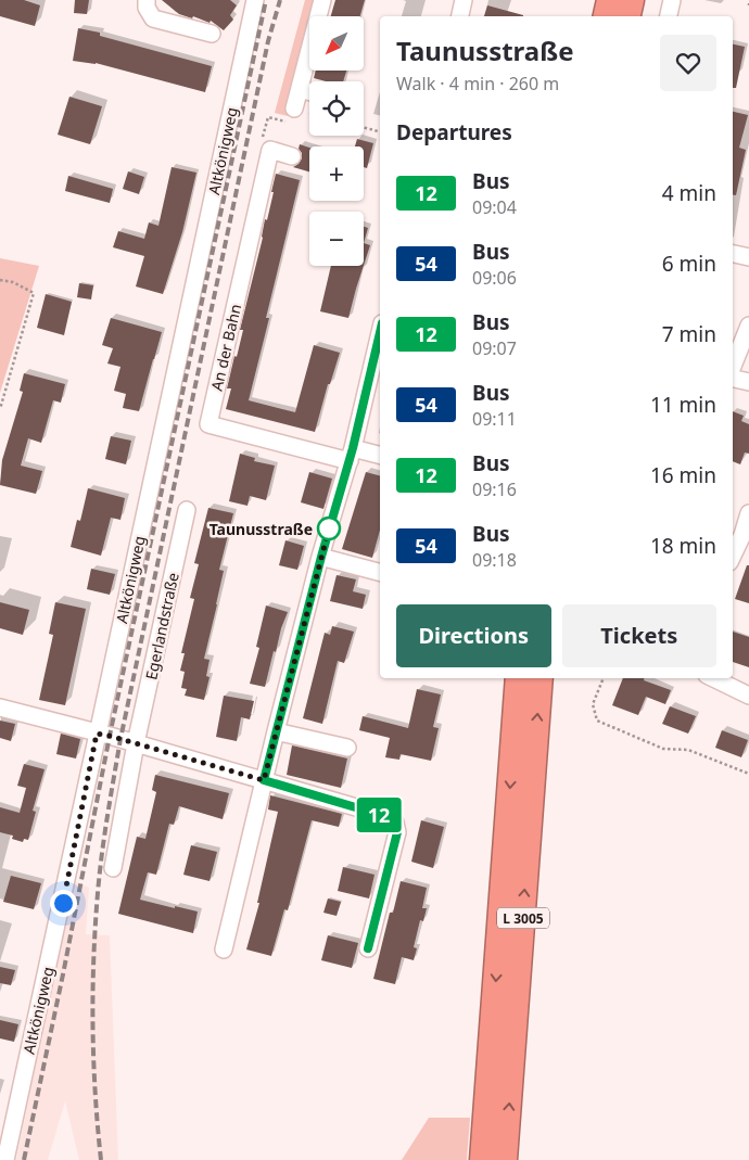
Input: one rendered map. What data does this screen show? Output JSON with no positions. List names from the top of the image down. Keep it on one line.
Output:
{"streets":{"highway":["L 3005"],"street":["Altkönigweg","An der Bahn","Egerlandstraße"]},"places":["Taunusstraße"],"lines":["bus line 12"],"north":"bottom left","page":{"on_map":"12","map_buttons":["+","−"],"heading":[["Taunusstraße","Walk · 4 min · 260 m"],"Departures"],"list":[{"mark":"12","name":"Bus","note":"09:04","value":"4 min"},{"mark":"54","name":"Bus","note":"09:06","value":"6 min"},{"mark":"12","name":"Bus","note":"09:07","value":"7 min"},{"mark":"54","name":"Bus","note":"09:11","value":"11 min"},{"mark":"12","name":"Bus","note":"09:16","value":"16 min"},{"mark":"54","name":"Bus","note":"09:18","value":"18 min"}],"buttons":["Directions","Tickets"]}}
